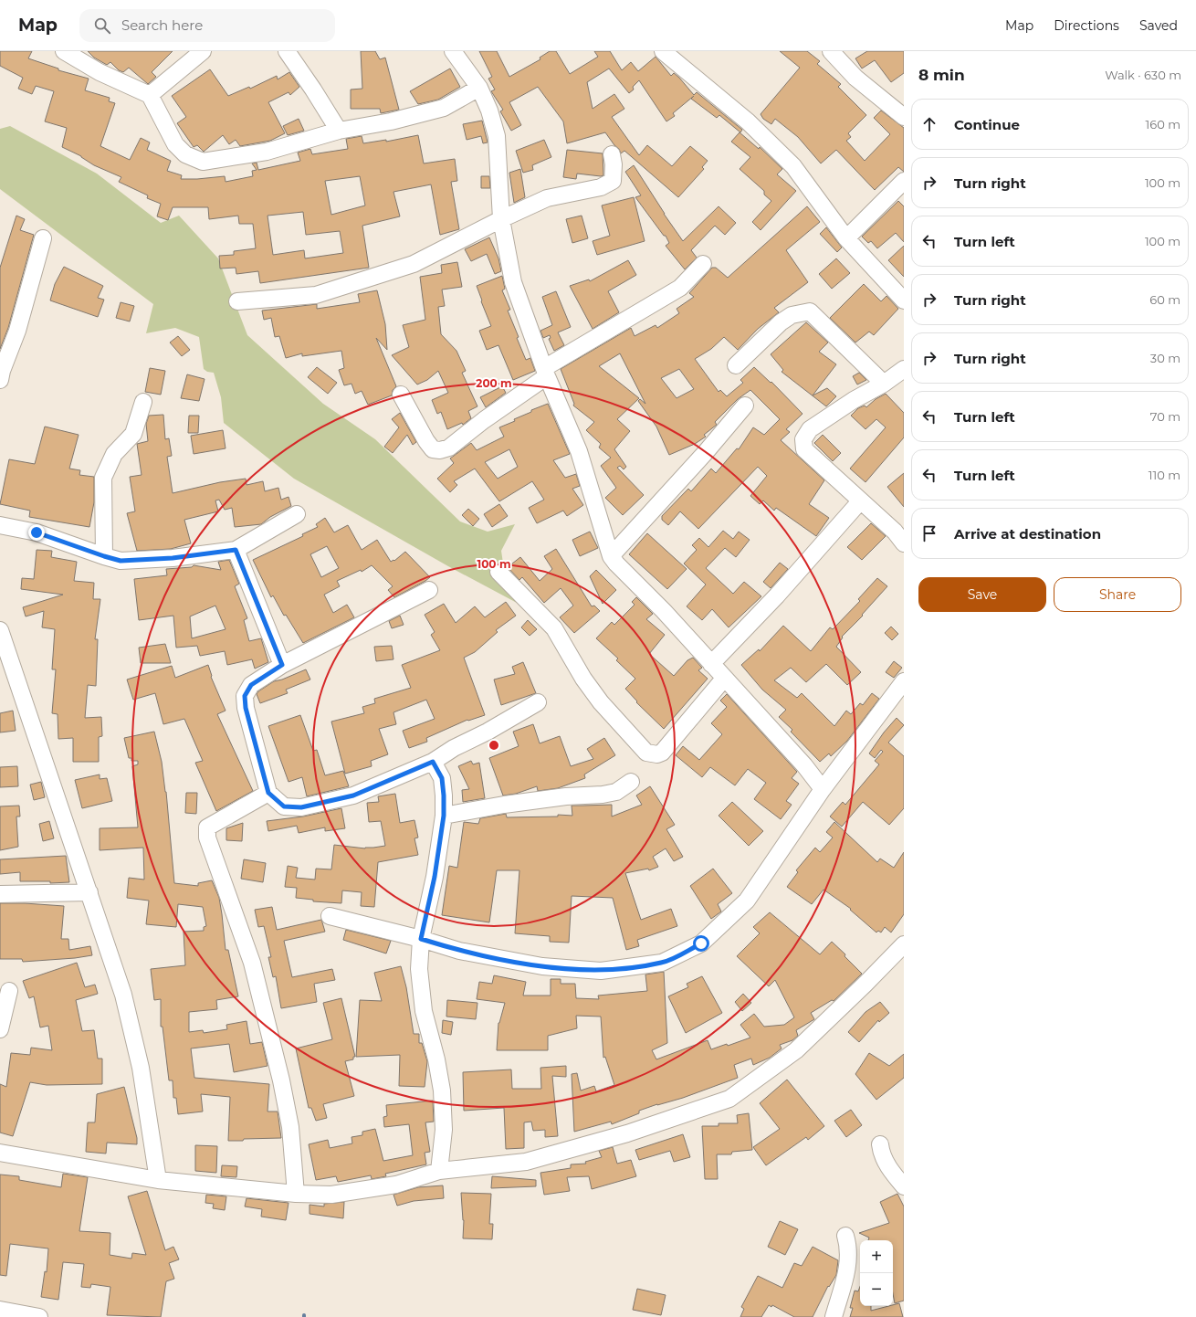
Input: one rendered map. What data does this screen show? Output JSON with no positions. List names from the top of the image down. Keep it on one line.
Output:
{"page":{"header":"Map","search":"Search here","nav":["Map","Directions","Saved"],"heading":["8 min","Walk · 630 m"],"list":[["Continue","160 m"],["Turn right","100 m"],["Turn left","100 m"],["Turn right","60 m"],["Turn right","30 m"],["Turn left","70 m"],["Turn left","110 m"],"Arrive at destination"],"buttons":["Save","Share"],"map_buttons":["+","−"]},"rings":["200 m","100 m"]}
